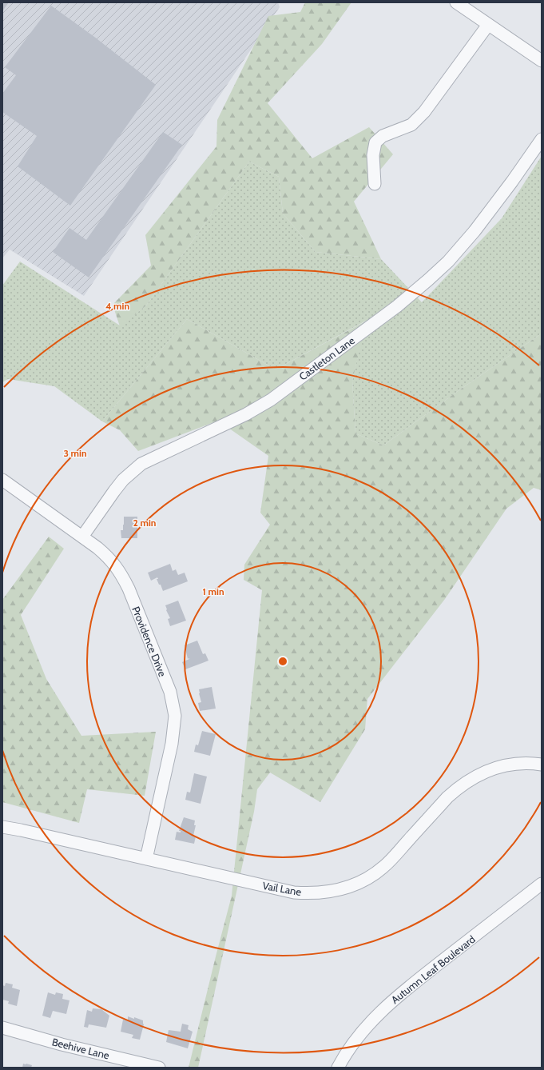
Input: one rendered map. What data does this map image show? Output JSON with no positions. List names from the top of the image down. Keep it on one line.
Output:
{"streets":{"street":["Castleton Lane","Providence Drive","Vail Lane","Autumn Leaf Boulevard","Beehive Lane"]},"crossings":[["Castleton Lane","Providence Drive"],["Providence Drive","Vail Lane"]],"rings":["4 min","3 min","2 min","1 min"]}
